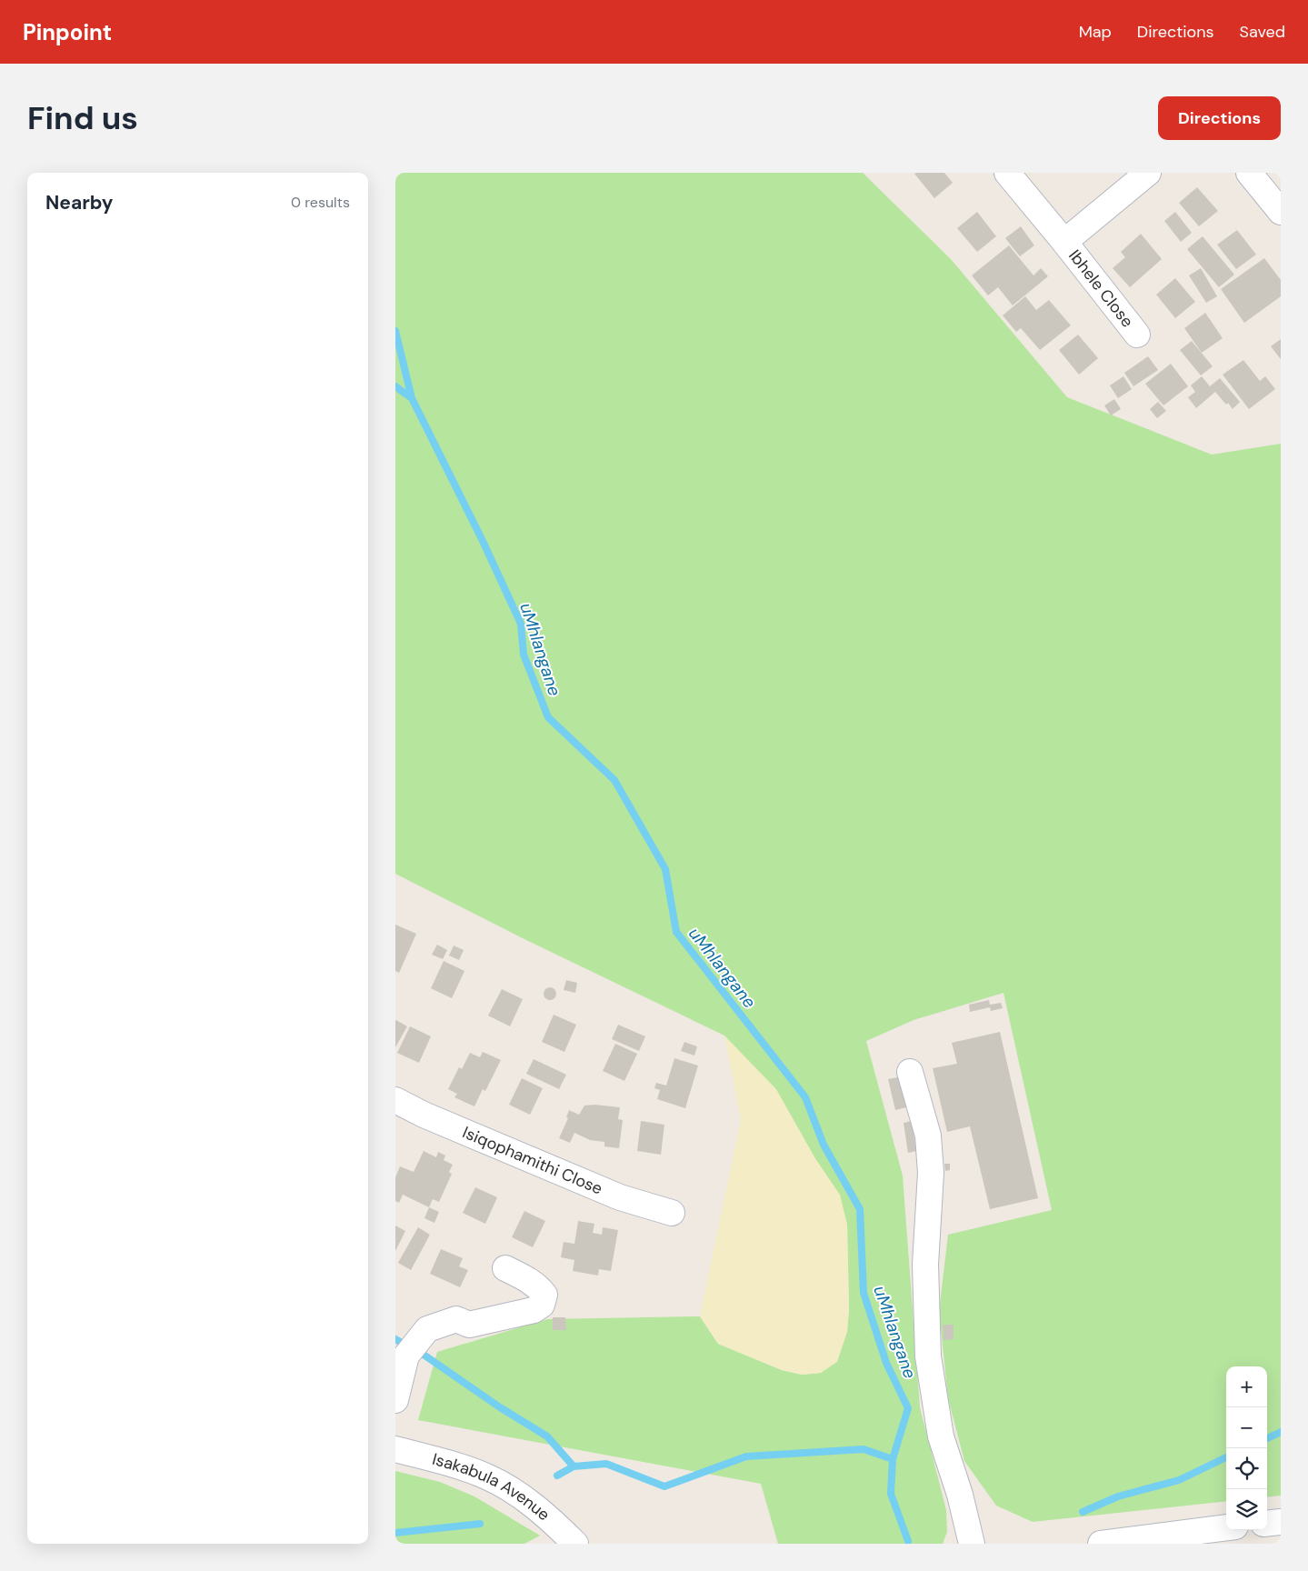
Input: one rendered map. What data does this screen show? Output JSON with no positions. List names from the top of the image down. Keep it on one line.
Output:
{"streets":{"street":["Ibhele Close","Isiqophamithi Close","Isakabula Avenue"]},"water":["uMhlangane"],"page":{"header":"Pinpoint","nav":["Map","Directions","Saved"],"buttons":"Directions","title":"Find us","heading":["Nearby","0 results"],"map_buttons":["+","−"]}}
